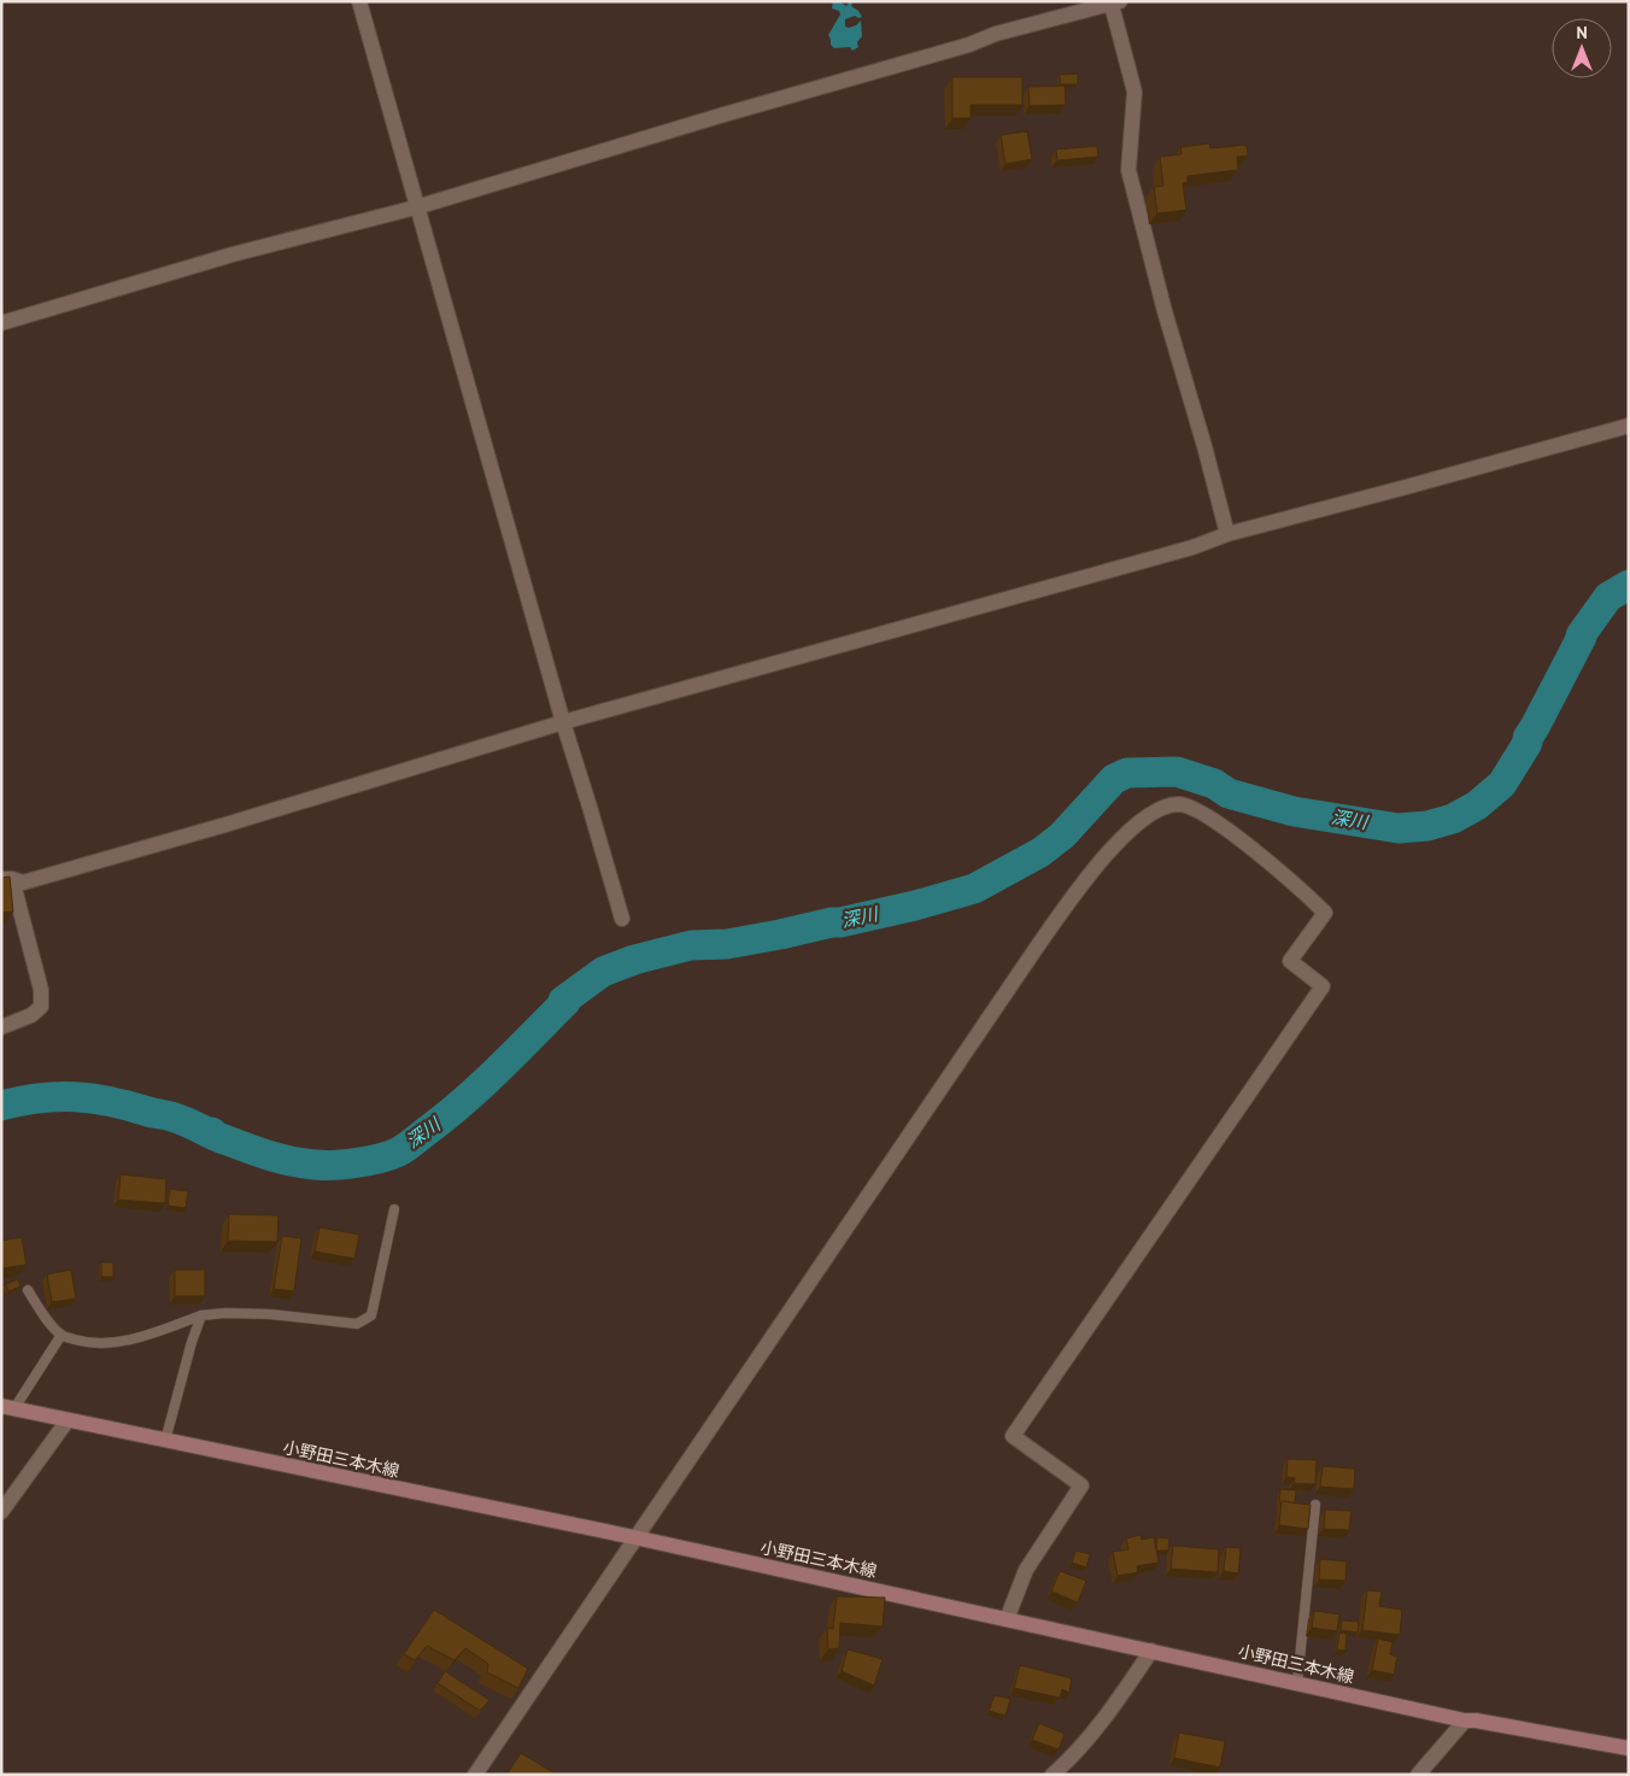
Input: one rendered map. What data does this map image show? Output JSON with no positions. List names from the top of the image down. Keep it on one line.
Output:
{"streets":{"main road":["小野田三本木線"]},"water":["深川"],"north":"top"}
